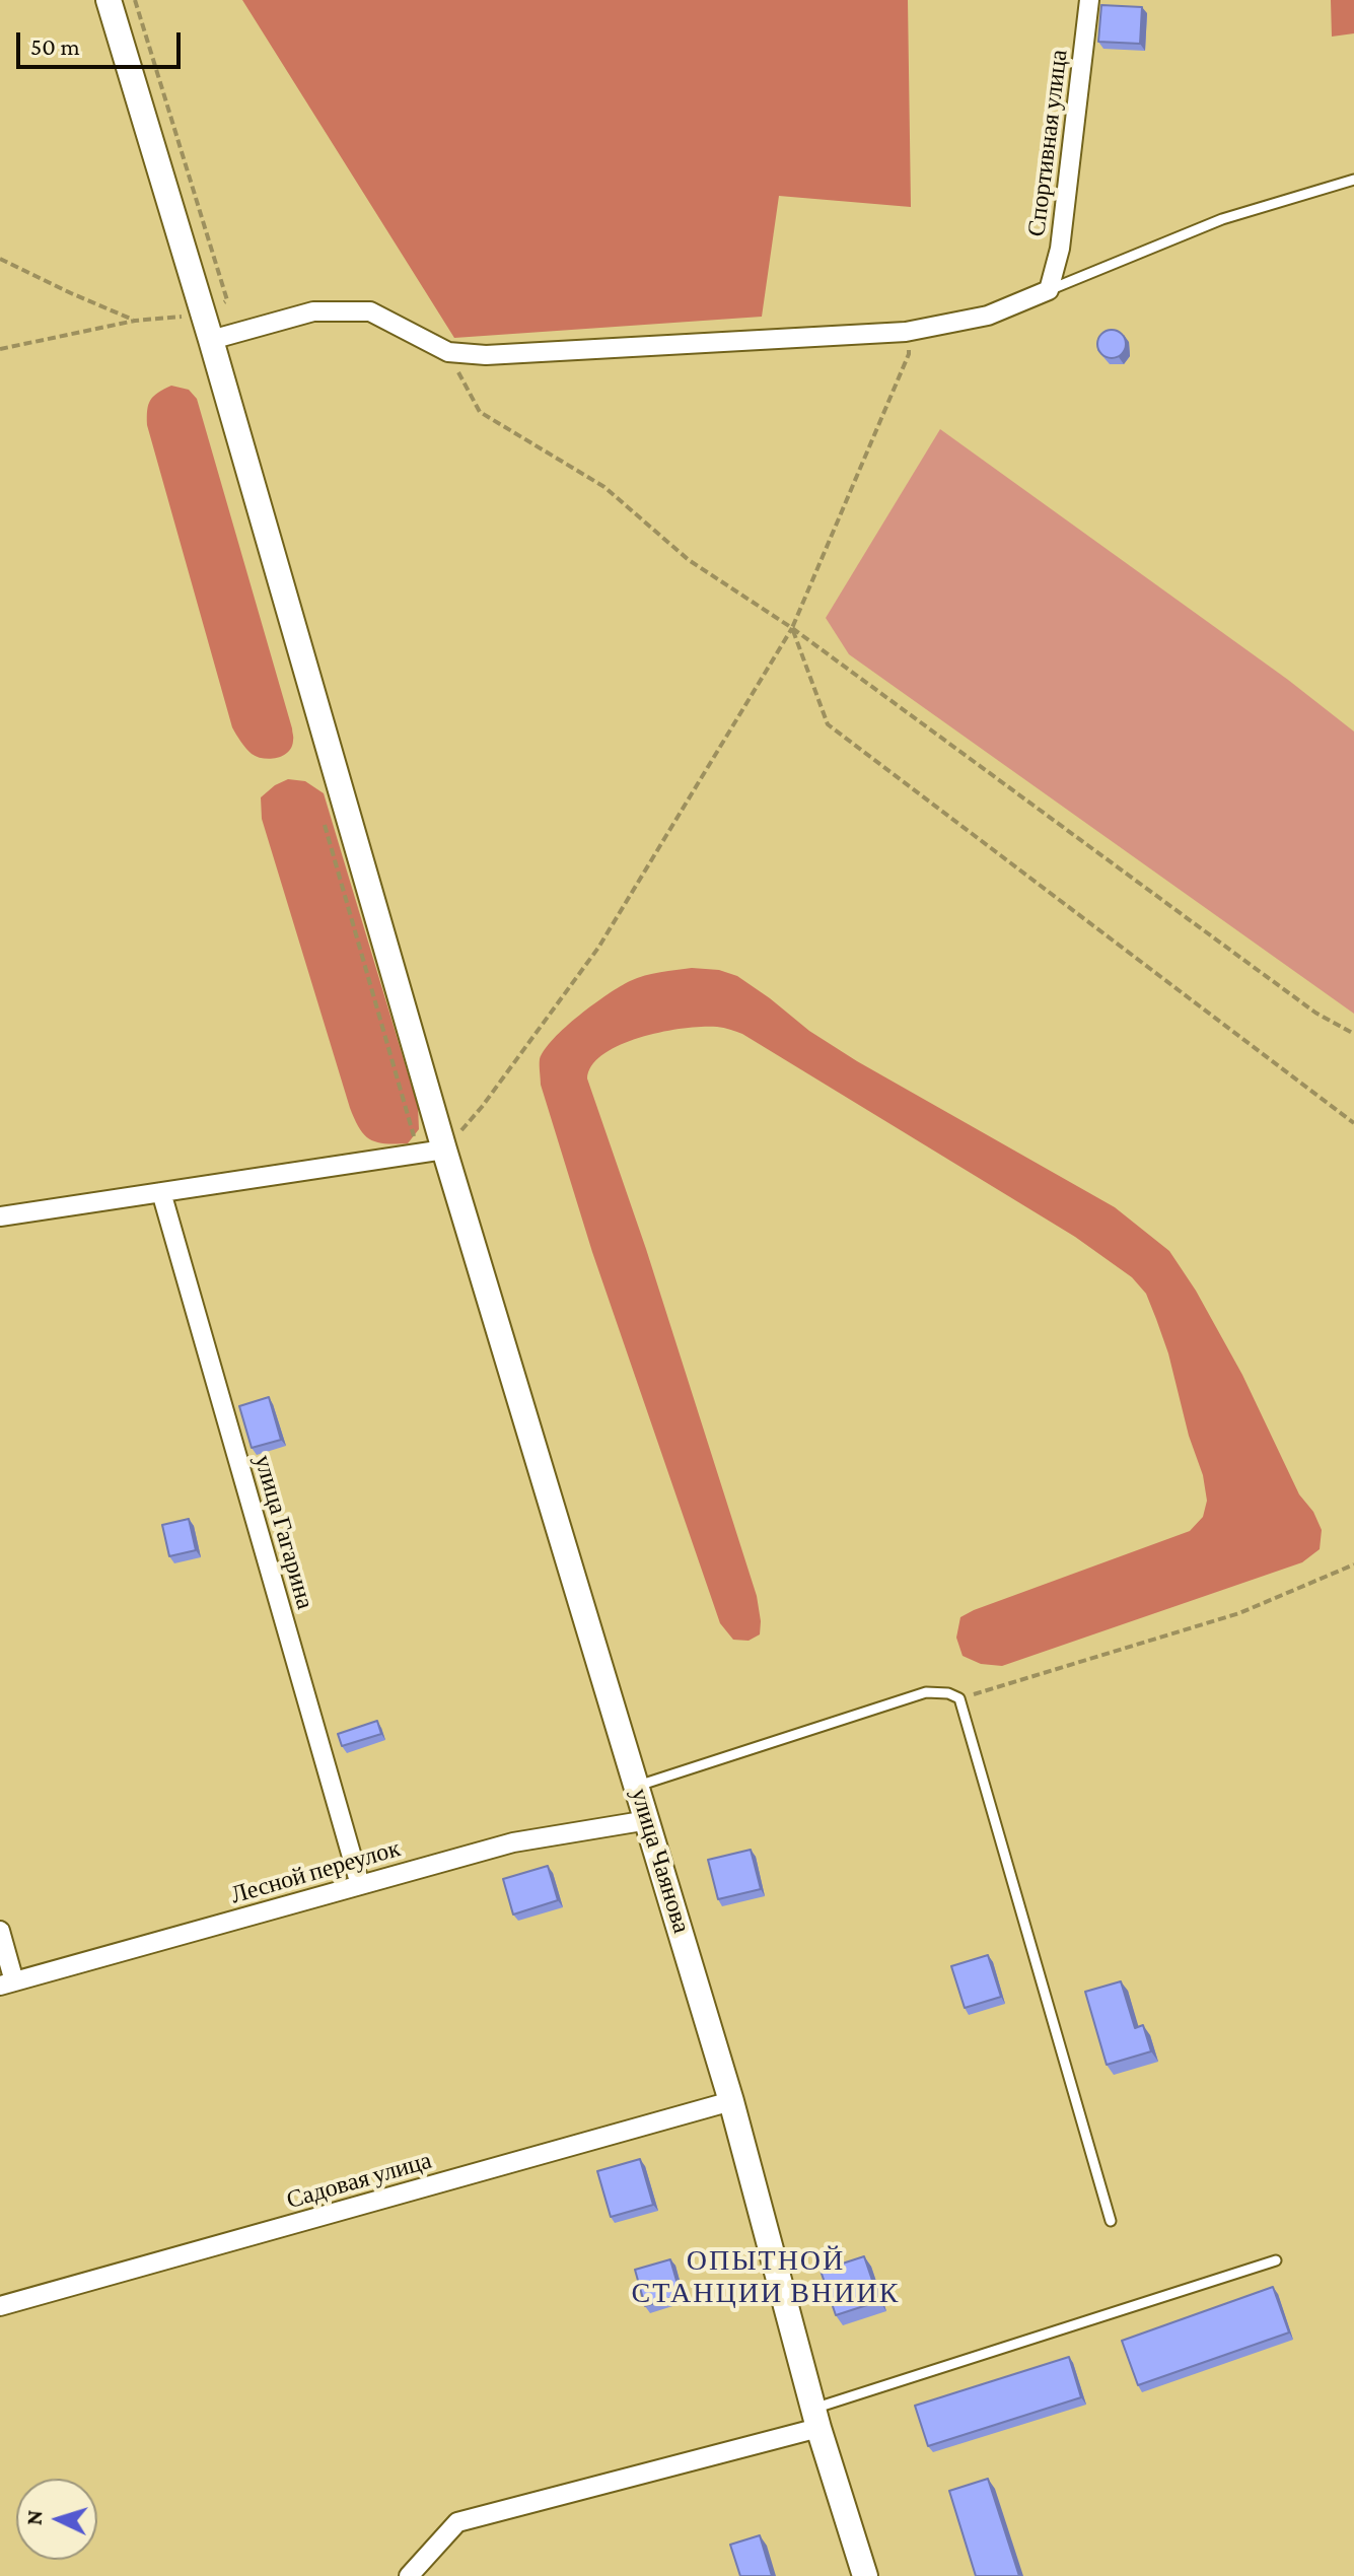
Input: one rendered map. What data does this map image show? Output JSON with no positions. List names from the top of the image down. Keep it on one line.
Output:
{"streets":{"street":["Спортивная улица","улица Гагарина","улица Чаянова","Лесной переулок","Садовая улица"]},"crossings":[["улица Гагарина","Лесной переулок"],["улица Чаянова","Лесной переулок"],["улица Чаянова","Садовая улица"]],"districts":["ОПЫТНОЙ СТАНЦИИ ВНИИК"],"scale_bar":"50 m","north":"left"}
